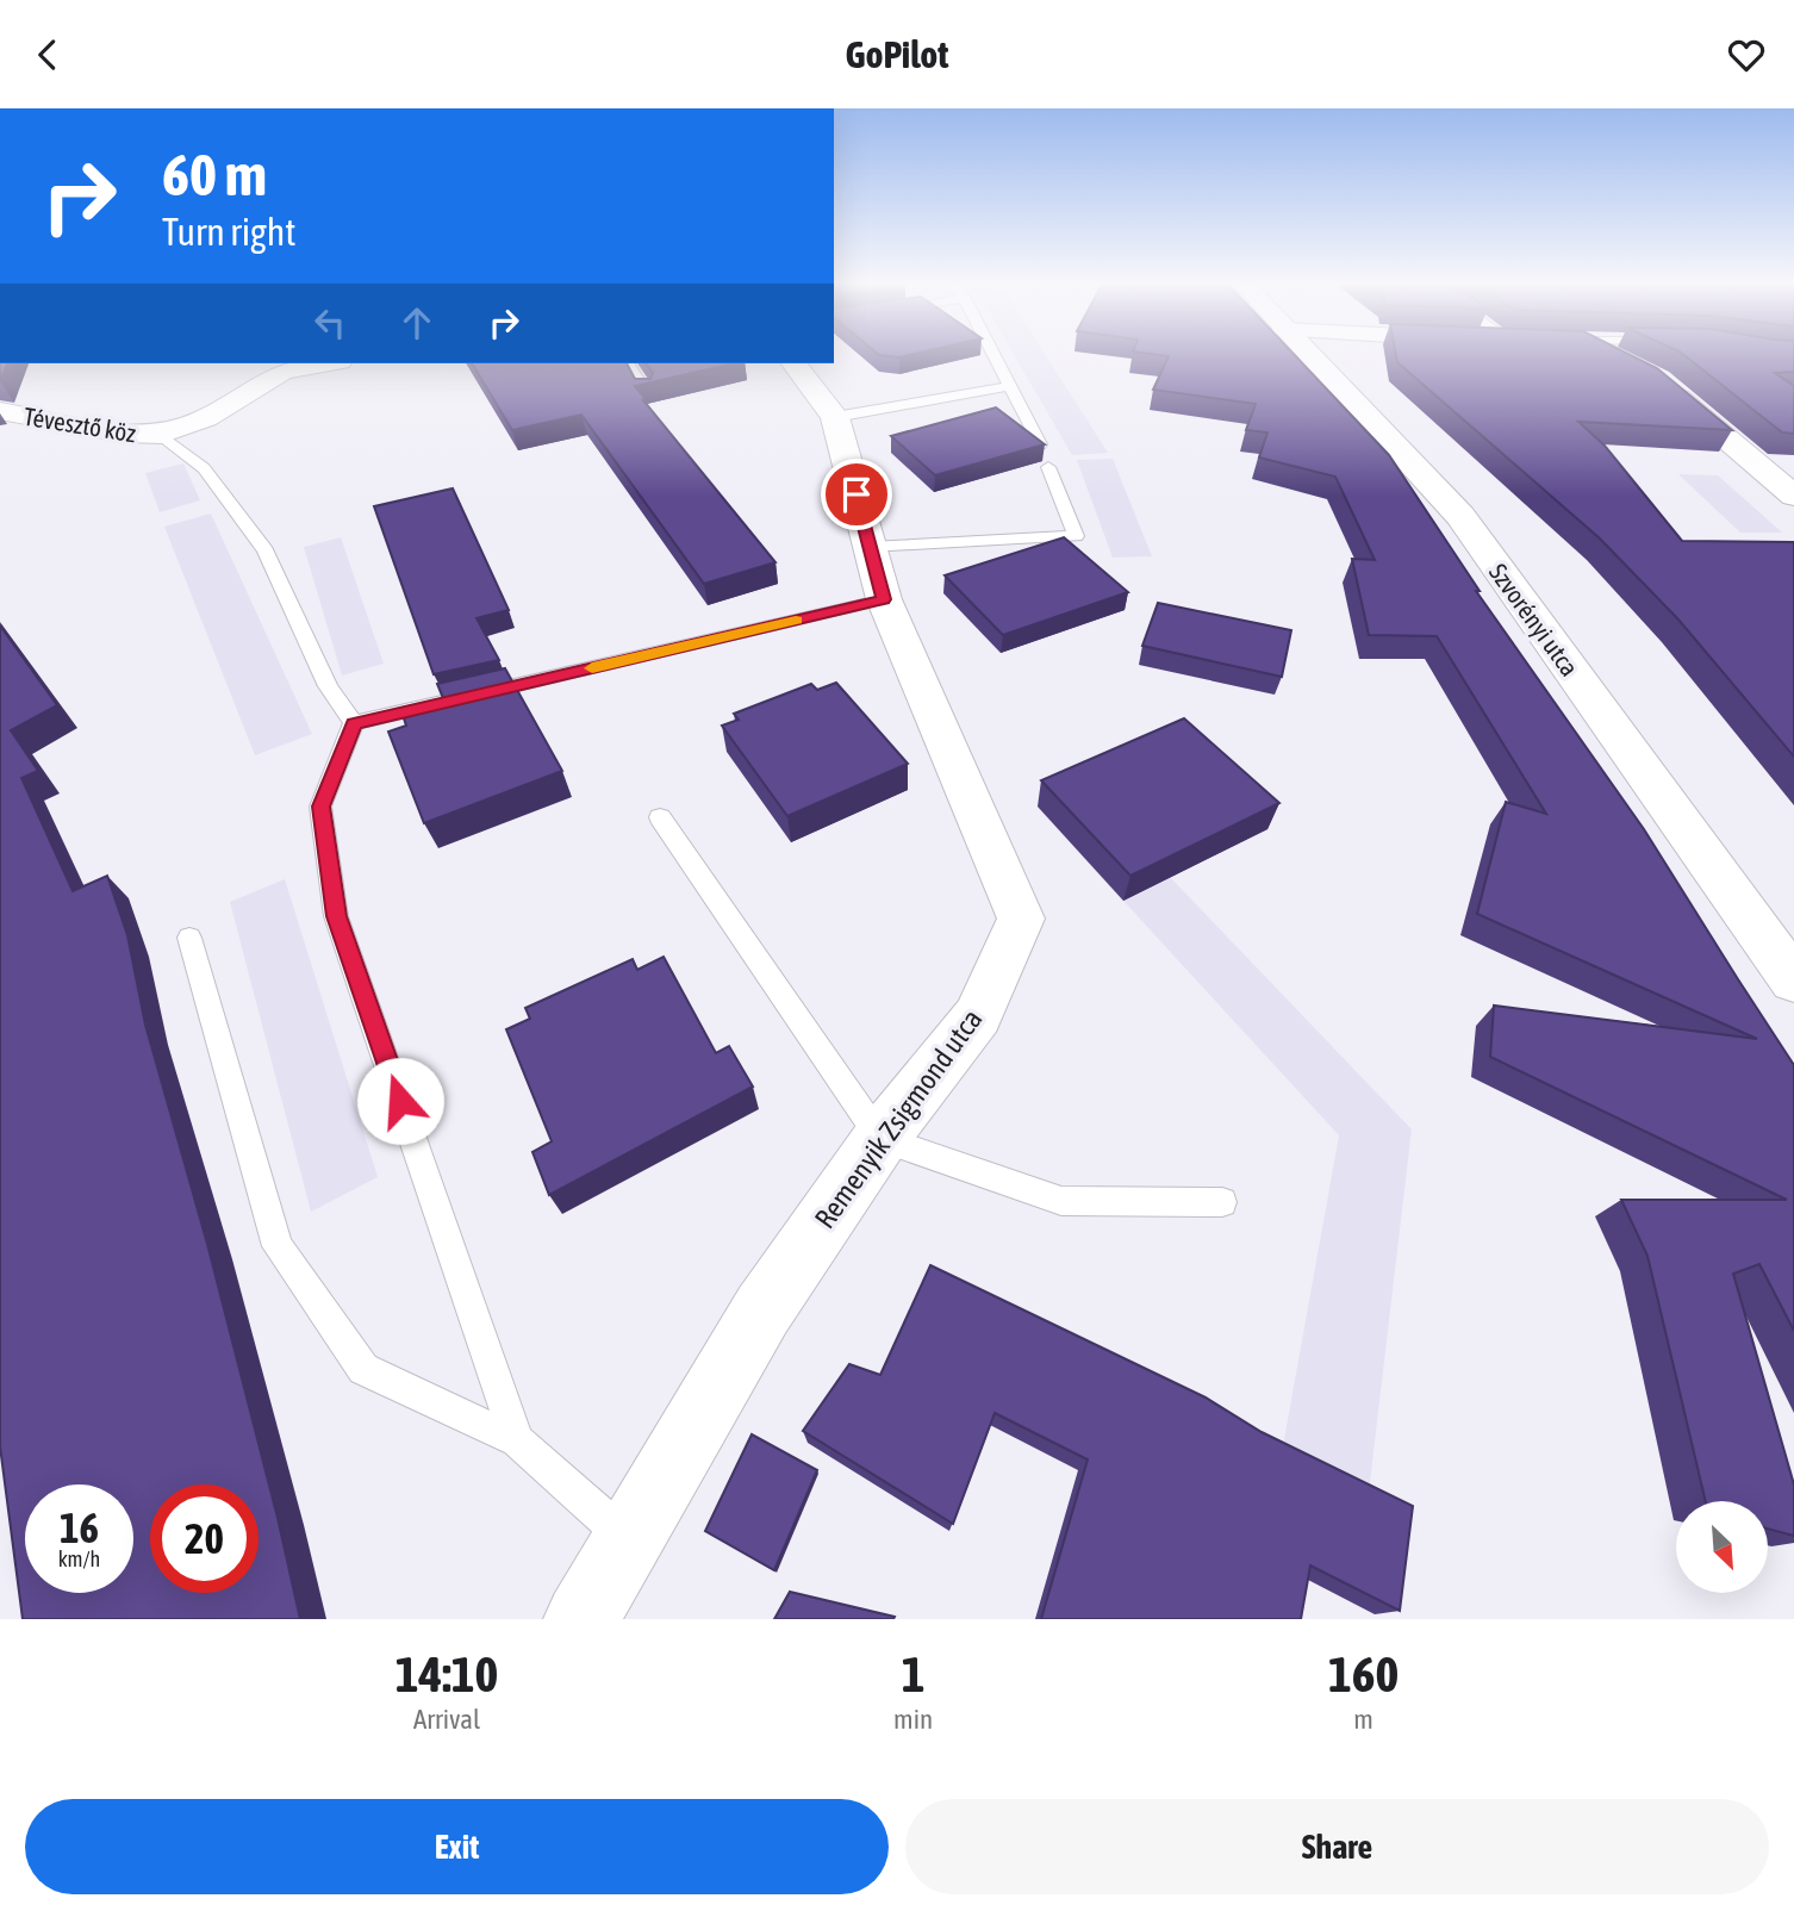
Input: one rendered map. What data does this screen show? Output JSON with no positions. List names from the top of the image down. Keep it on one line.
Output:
{"streets":{"street":["Tévesztő köz","Szvorényi utca","Remenyik Zsigmond utca"]},"north":"bottom right","page":{"header":"GoPilot","turn":["60 m","Turn right"],"speed":"16 km/h","limit":"20","eta":["14:10","Arrival","1","min","160","m"],"buttons":["Exit","Share"]}}
